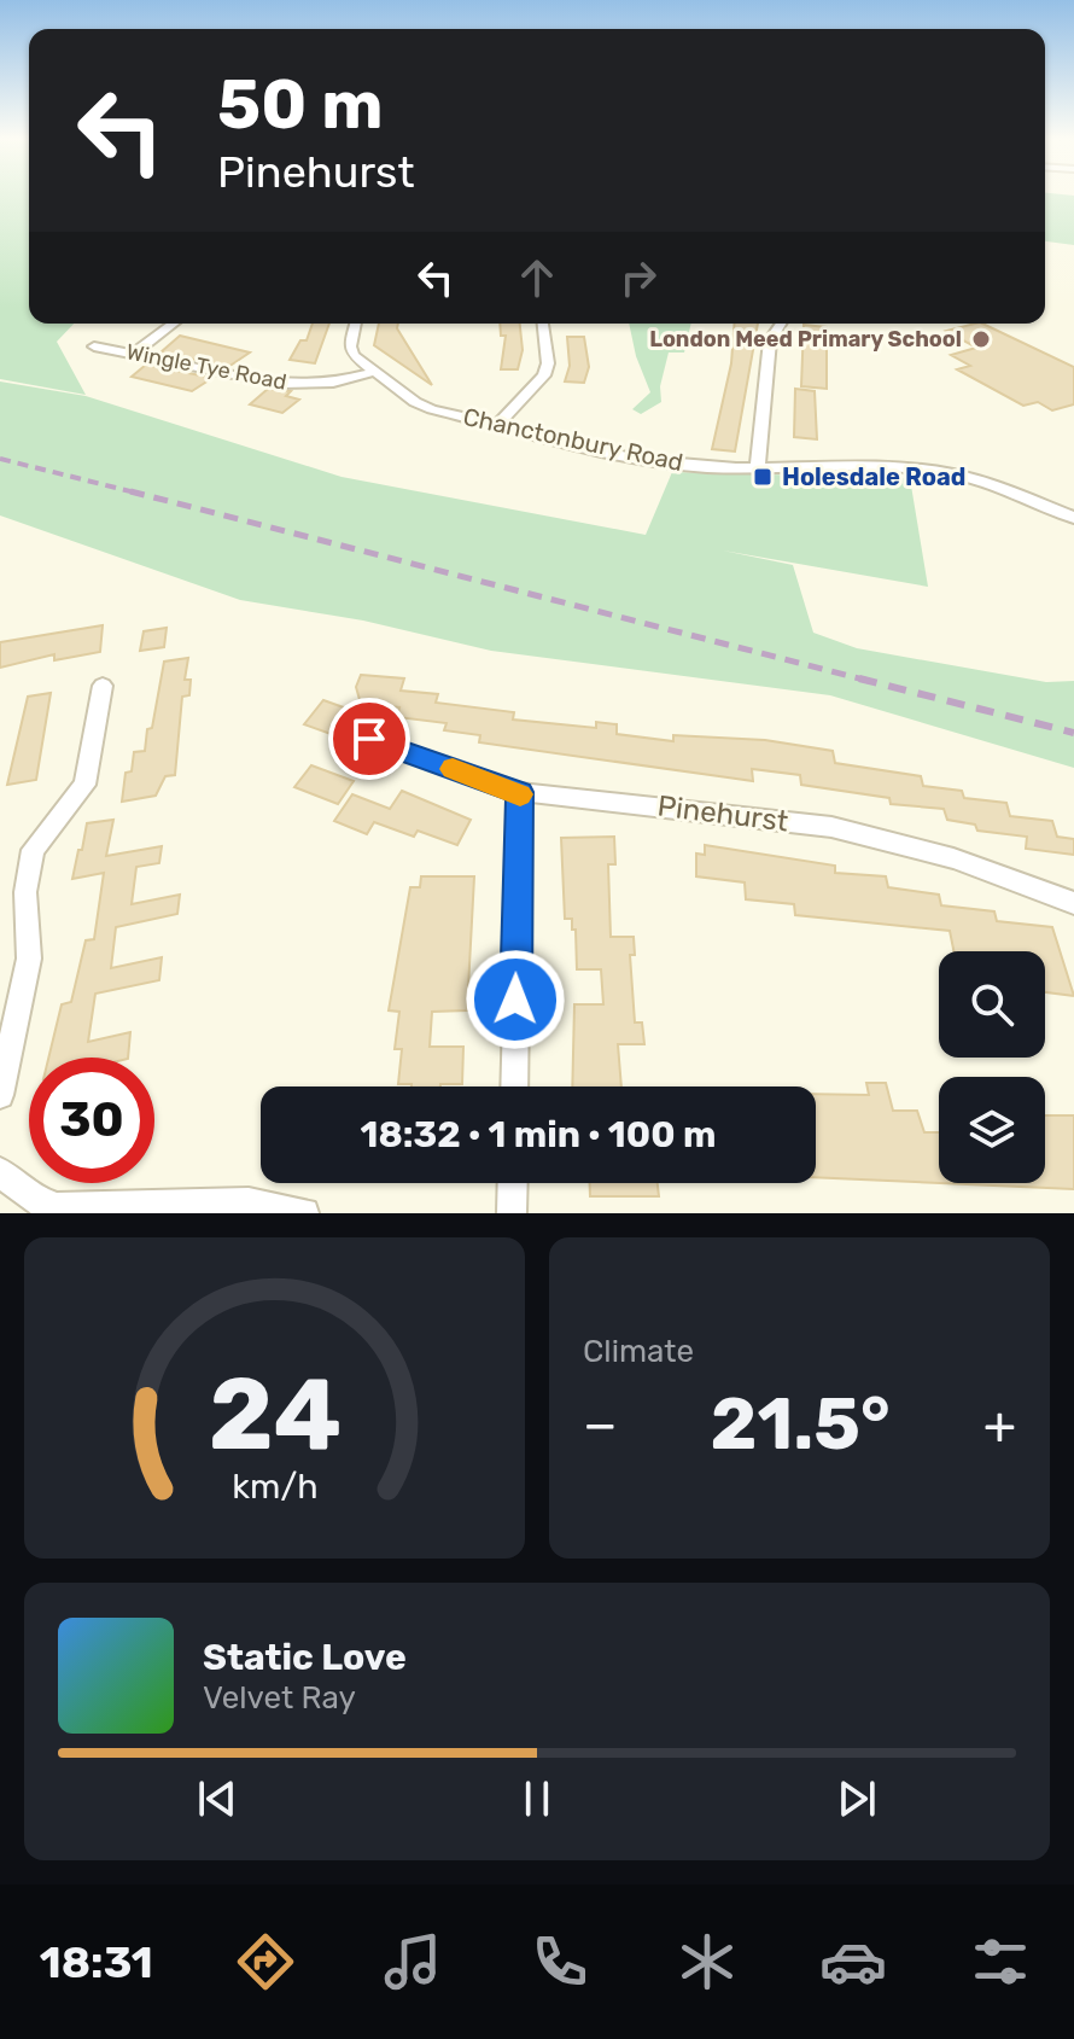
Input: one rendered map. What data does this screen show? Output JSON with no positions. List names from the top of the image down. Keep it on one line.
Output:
{"streets":{"street":["Wingle Tye Road","Chanctonbury Road","Pinehurst"]},"crossings":[["Wingle Tye Road","Chanctonbury Road"]],"places":{"other":["London Meed Primary School"],"transit":["Holesdale Road"]},"page":{"turn":["50 m","Pinehurst"],"limit":"30","trip":"18:32 · 1 min · 100 m","tile":"Climate","heat":["−","21.5°","+"],"song":["Static Love","Velvet Ray"],"tabs":"18:31","gauge":["24","km/h"]}}
